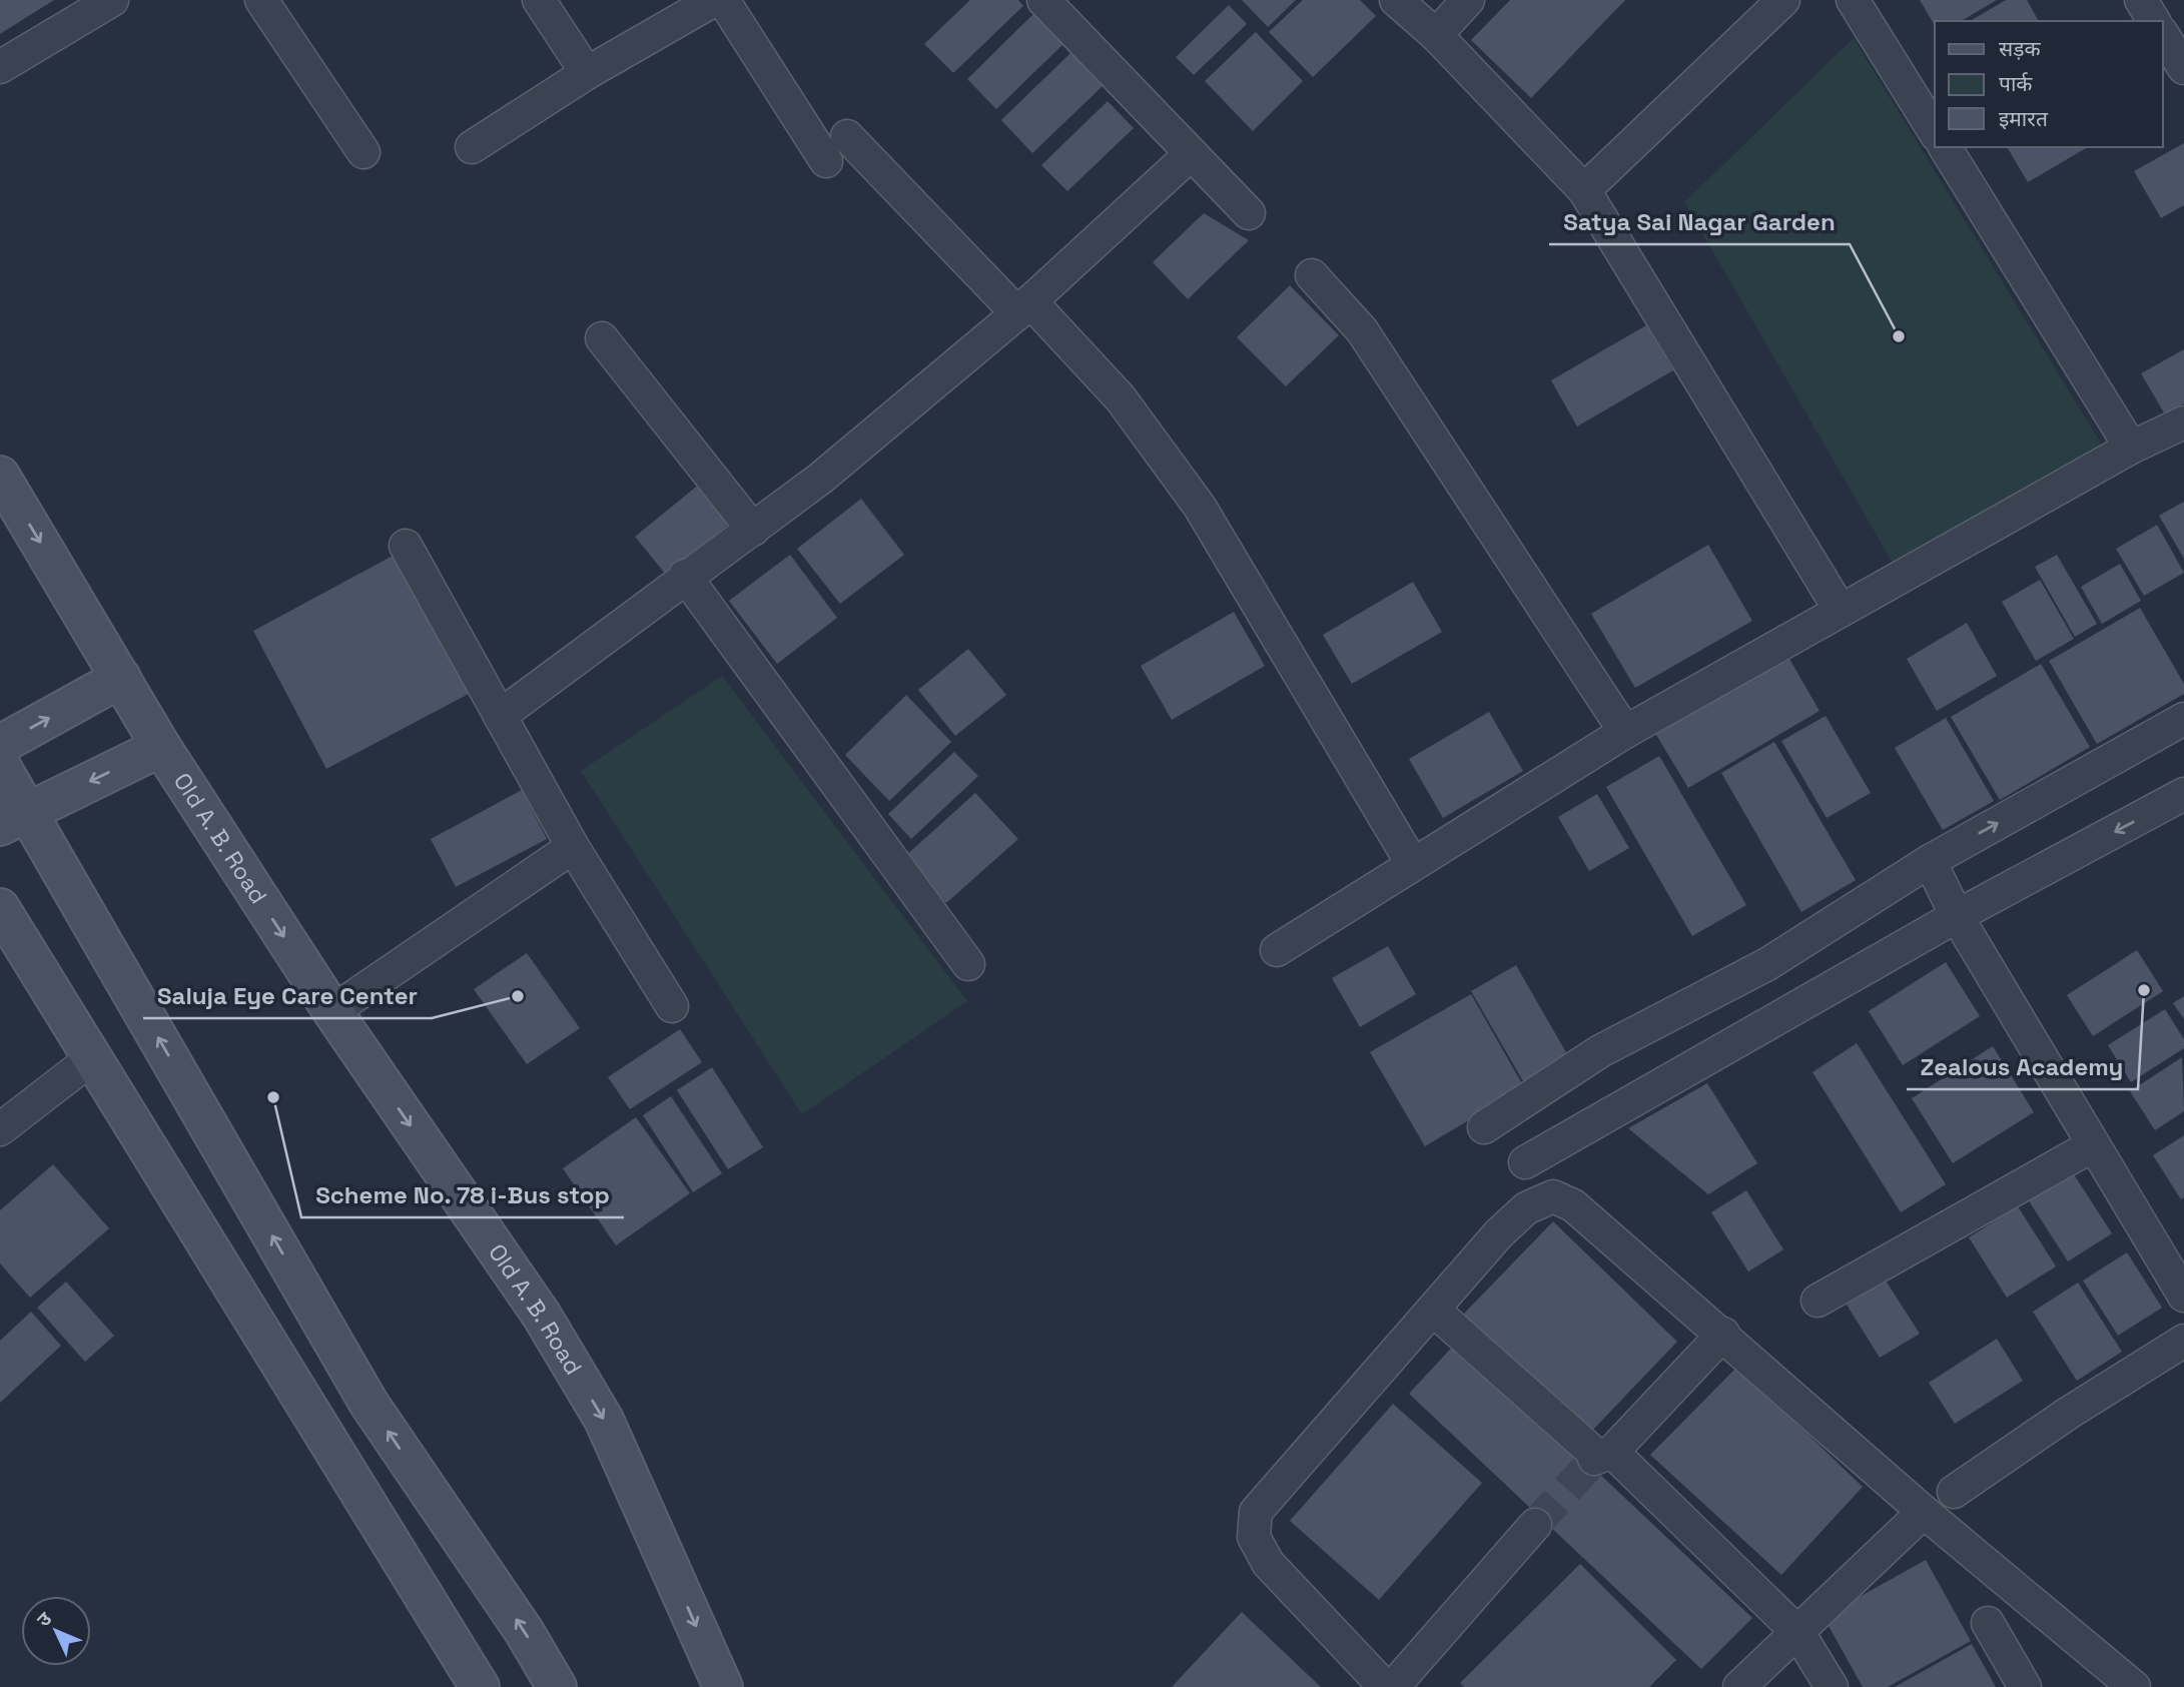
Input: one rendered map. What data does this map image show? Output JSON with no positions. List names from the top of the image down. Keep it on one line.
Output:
{"streets":{"main road":["Old A. B. Road"]},"places":["Satya Sai Nagar Garden","Zealous Academy","Saluja Eye Care Center","Scheme No. 78 i-Bus stop"],"legend":["सड़क","पार्क","इमारत"],"north":"top left"}
